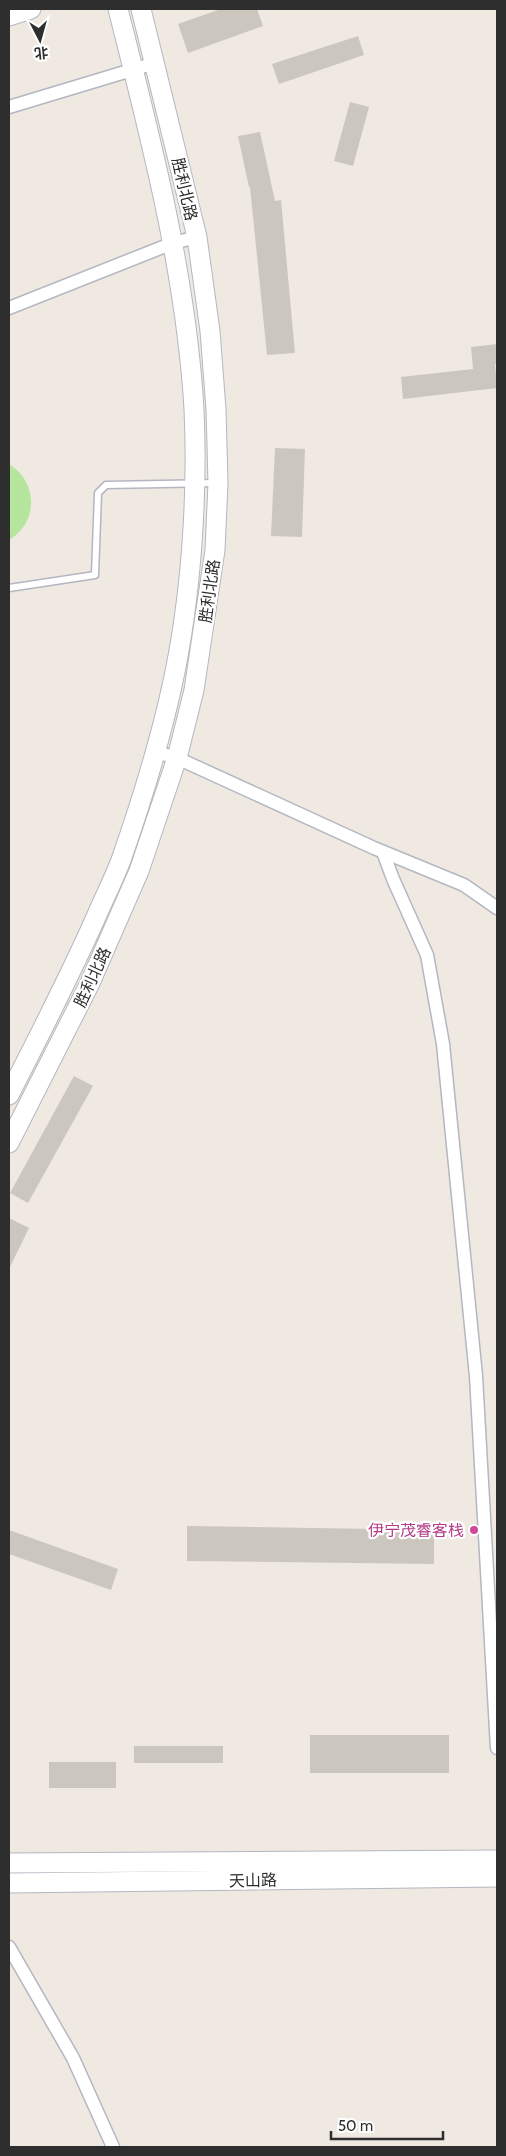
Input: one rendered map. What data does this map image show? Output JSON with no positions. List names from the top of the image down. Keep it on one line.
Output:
{"streets":{"main road":["胜利北路","天山路"]},"places":["伊宁茂睿客栈"],"scale_bar":"50 m","north":"bottom"}
